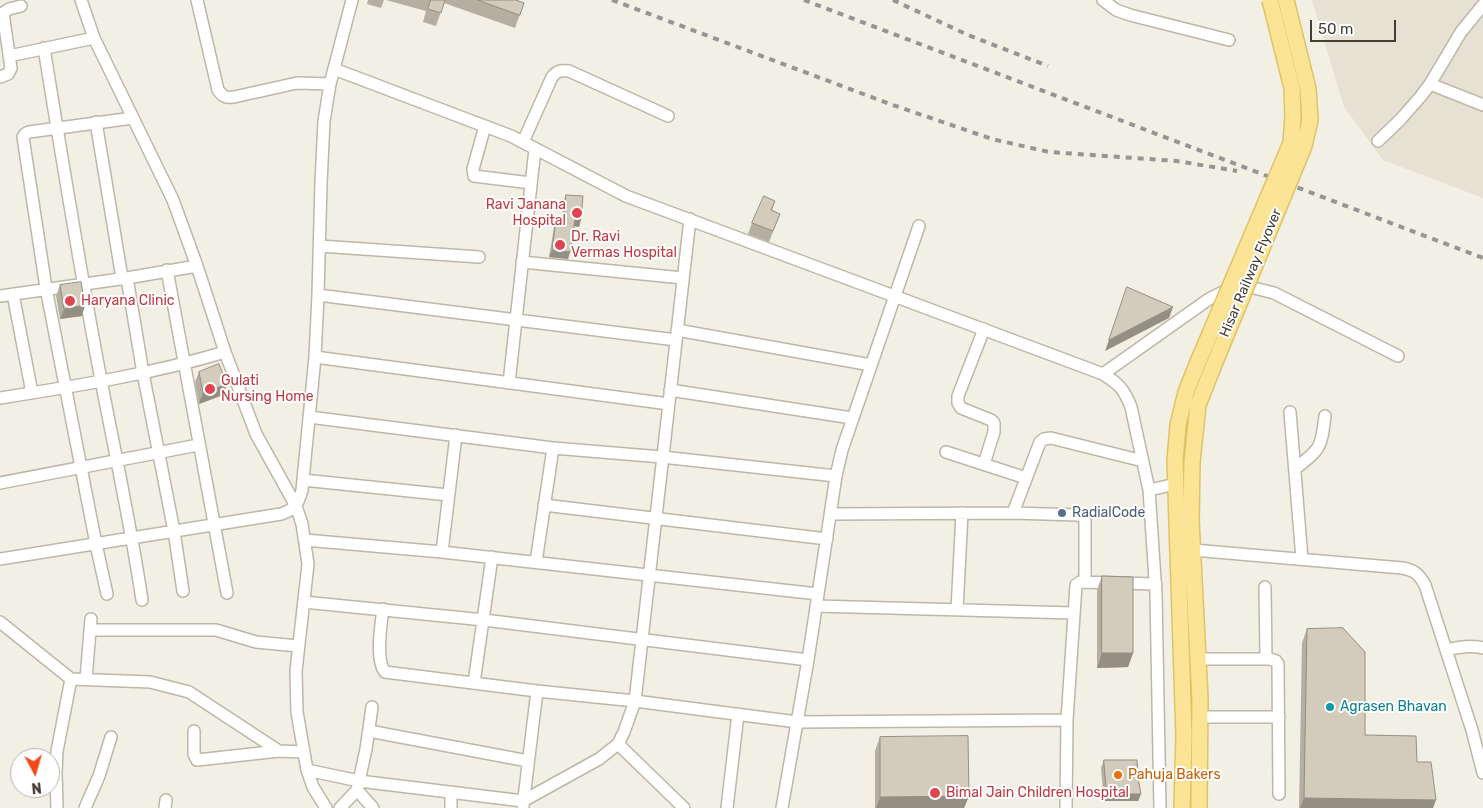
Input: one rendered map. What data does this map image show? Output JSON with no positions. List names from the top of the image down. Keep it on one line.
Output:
{"streets":{"main road":["Hisar Railway Flyover"]},"places":["Ravi Janana Hospital","Dr. Ravi Vermas Hospital","Haryana Clinic","Gulati Nursing Home","RadialCode","Agrasen Bhavan","Pahuja Bakers","Bimal Jain Children Hospital"],"scale_bar":"50 m","north":"bottom"}
